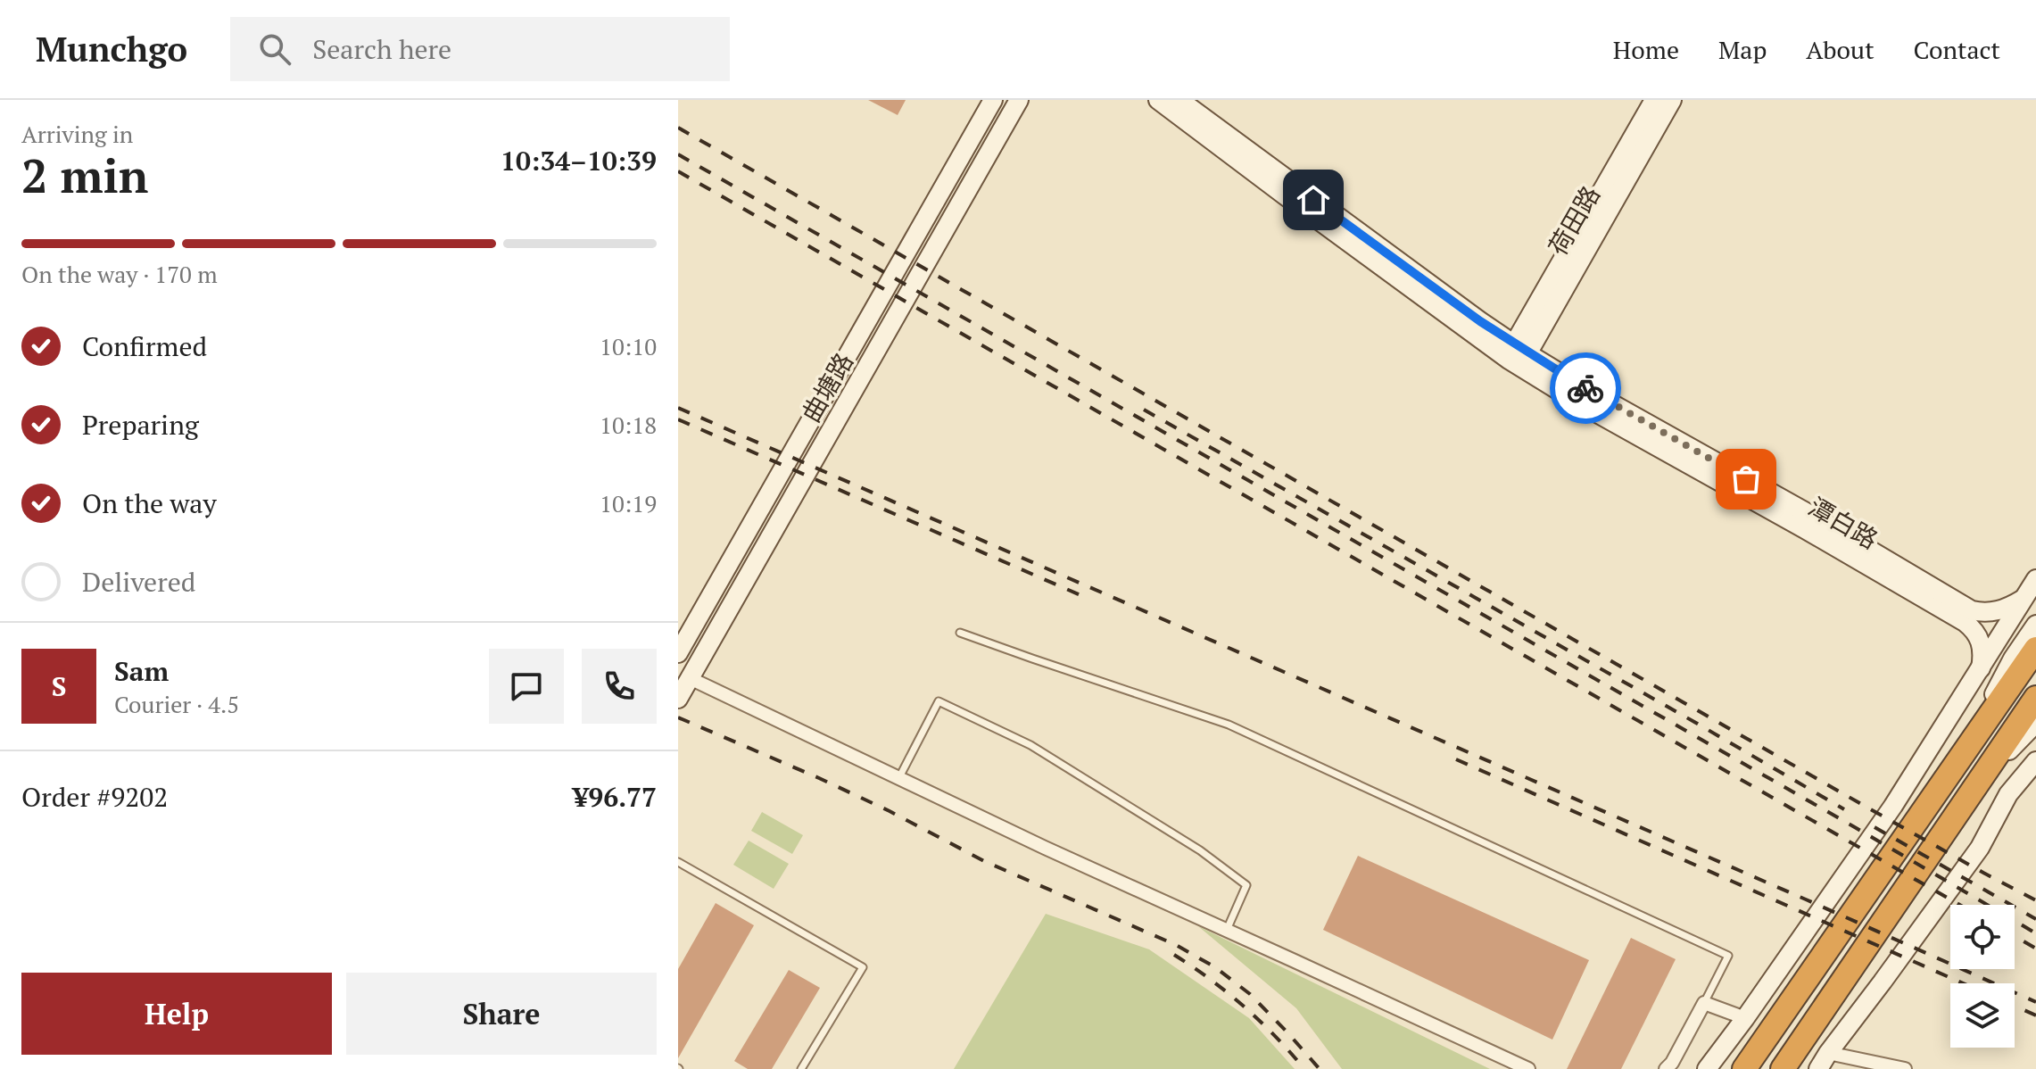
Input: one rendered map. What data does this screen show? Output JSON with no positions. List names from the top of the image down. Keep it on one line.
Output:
{"streets":{"street":["荷田路","曲塘路","潭白路"]},"crossings":[["荷田路","潭白路"]],"page":{"header":"Munchgo","search":"Search here","nav":["Home","Map","About","Contact"],"heading":["2 min","Arriving in","10:34–10:39"],"panel":["Sam","Courier · 4.5","Order #9202","¥96.77"],"bar":"On the way · 170 m","list":[["Confirmed","10:10"],["Preparing","10:18"],["On the way","10:19"],"Delivered"],"round":"S","buttons":["Help","Share"]}}
